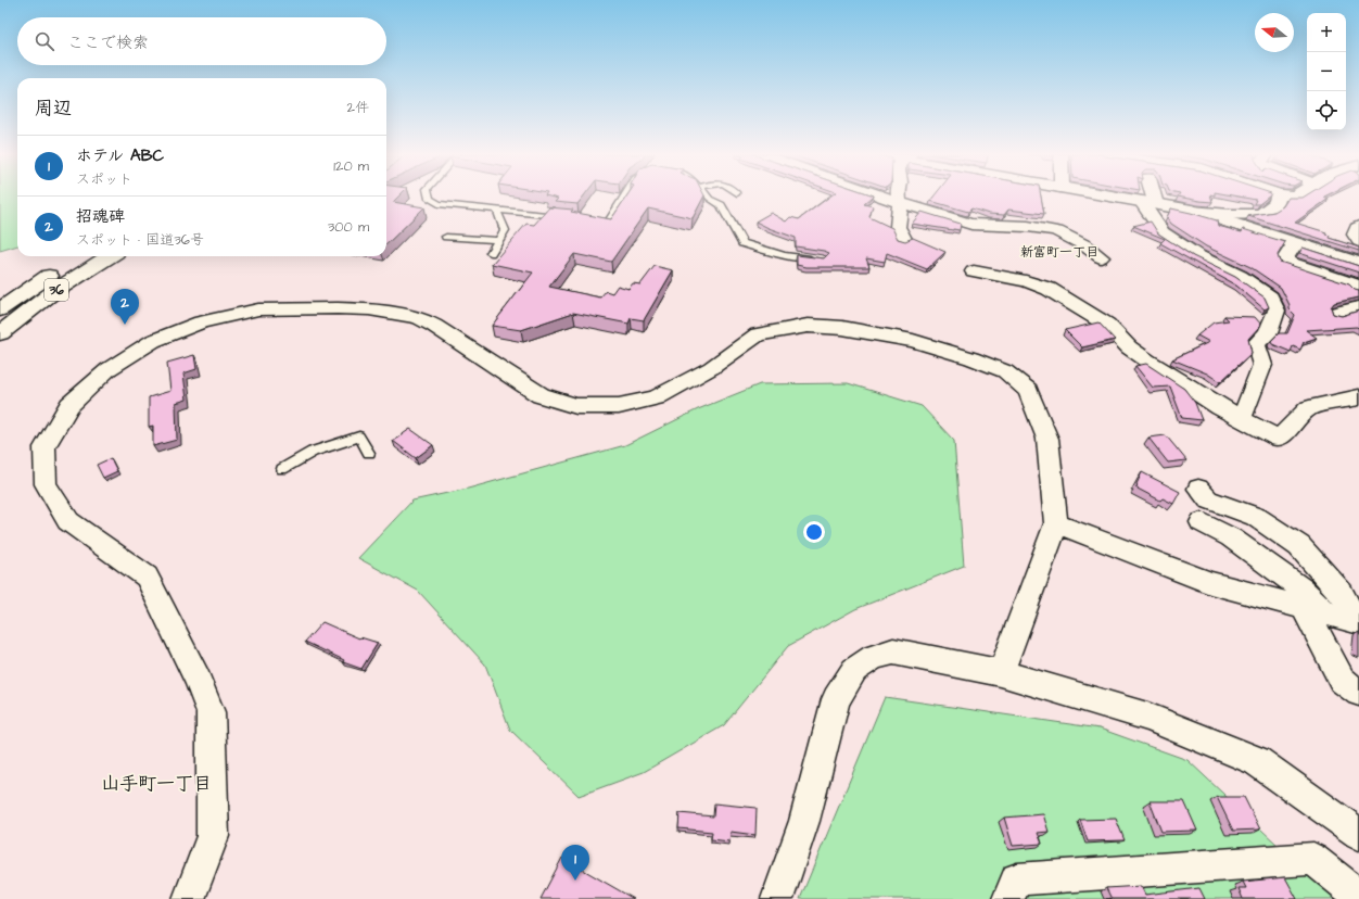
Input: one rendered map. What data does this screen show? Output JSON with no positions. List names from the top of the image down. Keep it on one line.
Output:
{"streets":{"main road":["36"]},"districts":["新富町一丁目","山手町一丁目"],"north":"left","page":{"map_buttons":["+","−"],"search":"ここで検索","heading":["周辺","2件"],"list":[{"mark":"1","name":"ホテル ABC","note":"スポット","value":"120 m"},{"mark":"2","name":"招魂碑","note":"スポット · 国道36号","value":"300 m"}],"pins":["2","1"]}}
